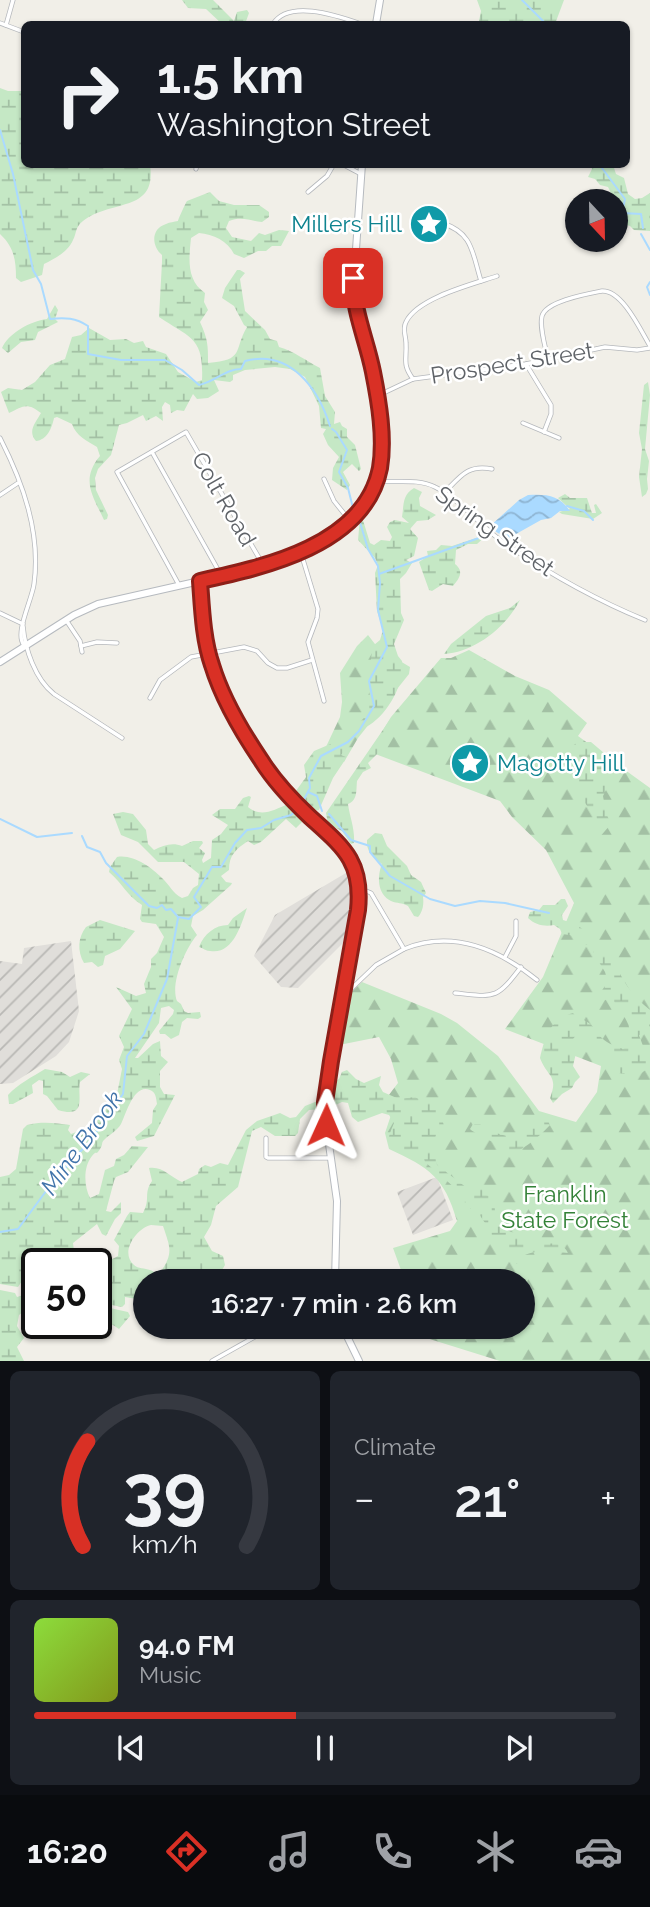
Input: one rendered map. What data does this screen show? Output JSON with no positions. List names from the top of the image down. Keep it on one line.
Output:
{"streets":{"street":["Prospect Street","Colt Road","Spring Street"]},"water":["Mine Brook"],"parks":["Franklin State Forest"],"places":{"place":["Millers Hill","Magotty Hill"]},"north":"bottom","page":{"turn":["1.5 km","Washington Street"],"limit":"50","trip":"16:27 · 7 min · 2.6 km","tile":"Climate","heat":["−","21°","+"],"song":["94.0 FM","Music"],"tabs":"16:20","gauge":["39","km/h"]}}
